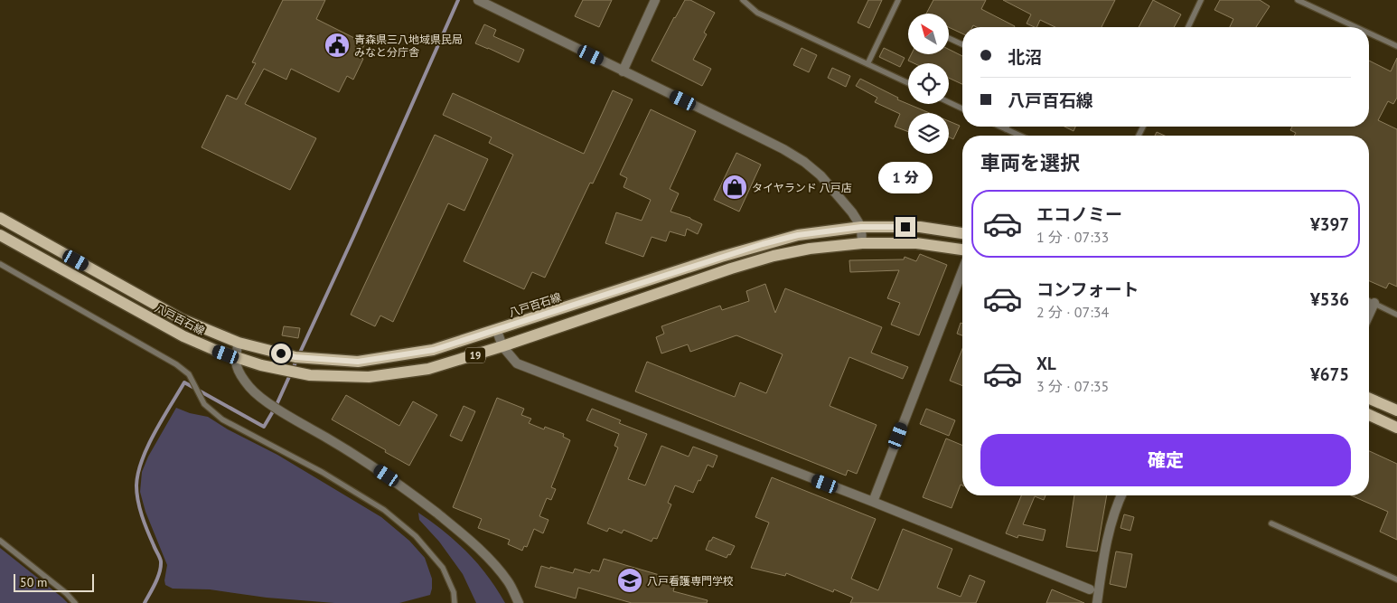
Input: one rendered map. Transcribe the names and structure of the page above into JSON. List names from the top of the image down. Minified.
{"streets":{"main road":["八戸百石線","19"]},"places":{"public building":["青森県三八地域県民局 みなと分庁舎"],"shop":["タイヤランド 八戸店"],"school or university":["八戸看護専門学校"]},"scale_bar":"50 m","north":"top left","page":{"banner":["北沼","八戸百石線"],"heading":"車両を選択","bubble":"1 分","list":[{"name":"エコノミー","note":"1 分 · 07:33","value":"¥397"},{"name":"コンフォート","note":"2 分 · 07:34","value":"¥536"},{"name":"XL","note":"3 分 · 07:35","value":"¥675"}],"buttons":"確定","scale":"50 m"}}
